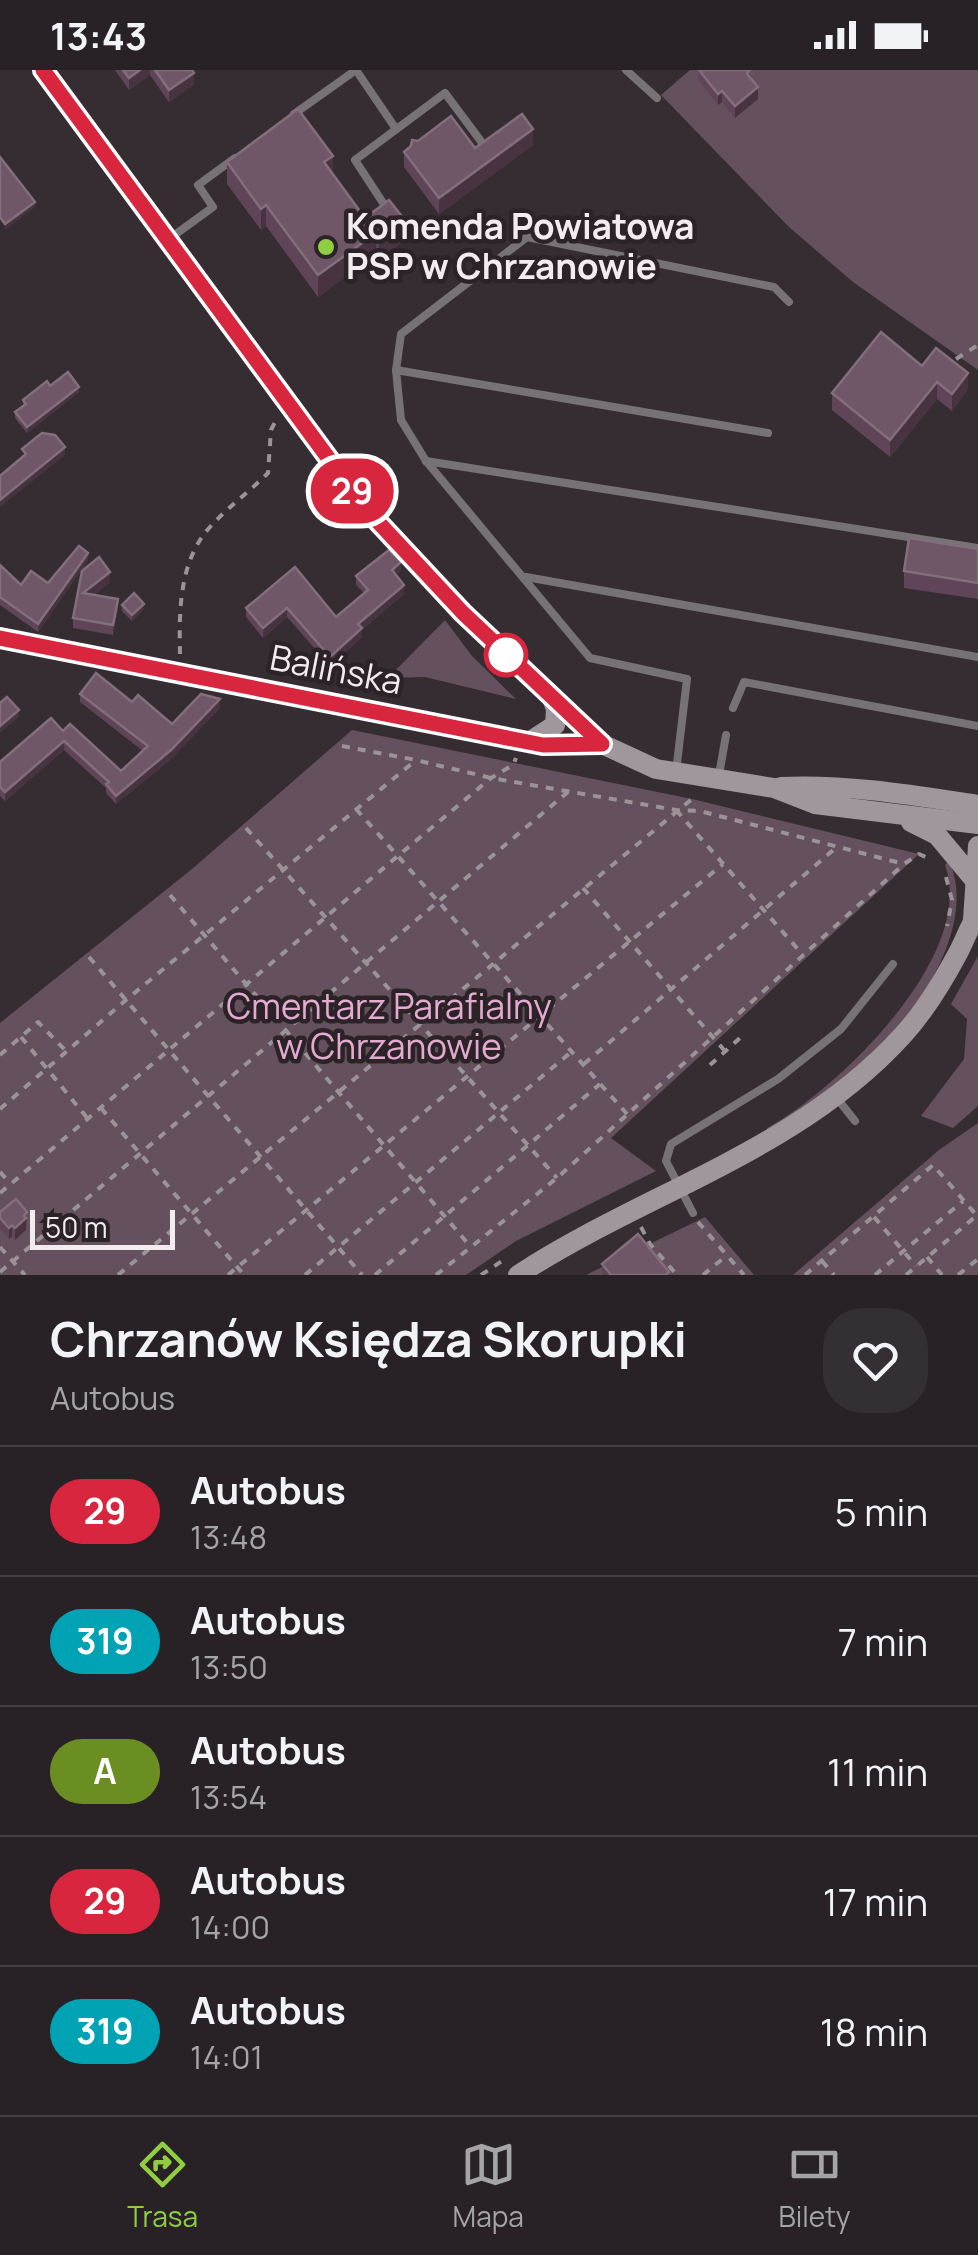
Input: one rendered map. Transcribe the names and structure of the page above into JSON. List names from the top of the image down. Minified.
{"streets":{"main road":["Balińska"]},"parks":["Cmentarz Parafialny w Chrzanowie"],"places":["Komenda Powiatowa PSP w Chrzanowie"],"lines":["bus line 29"],"scale_bar":"50 m","page":{"status":"13:43","on_map":"29","scale":"50 m","heading":["Chrzanów Księdza Skorupki","Autobus"],"list":[{"mark":"29","name":"Autobus","note":"13:48","value":"5 min"},{"mark":"319","name":"Autobus","note":"13:50","value":"7 min"},{"mark":"A","name":"Autobus","note":"13:54","value":"11 min"},{"mark":"29","name":"Autobus","note":"14:00","value":"17 min"},{"mark":"319","name":"Autobus","note":"14:01","value":"18 min"}],"tabs":["Trasa","Mapa","Bilety"]}}
